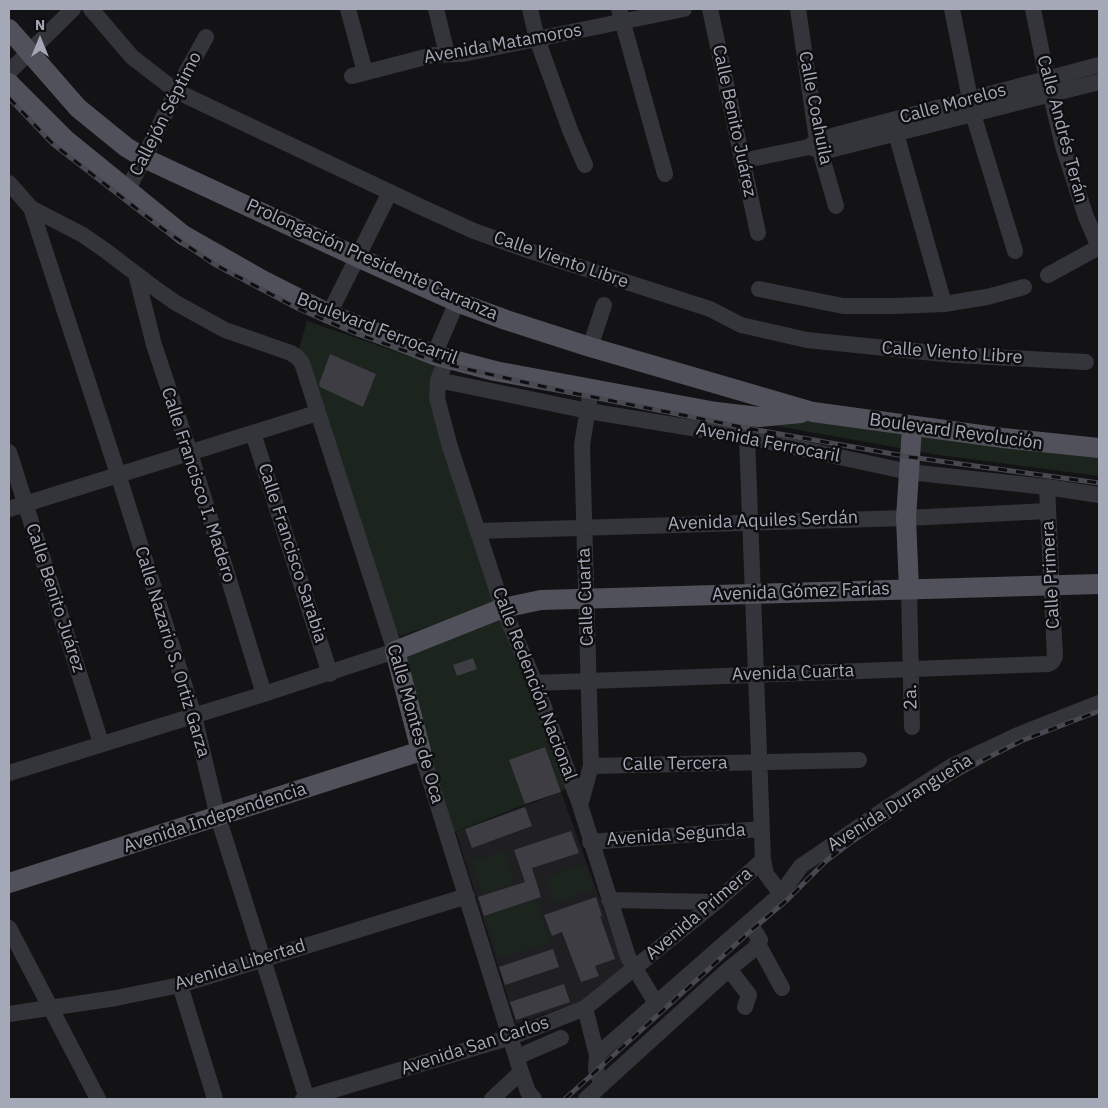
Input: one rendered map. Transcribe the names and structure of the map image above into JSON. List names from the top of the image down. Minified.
{"streets":{"main road":["Prolongación Presidente Carranza","Boulevard Ferrocarril","Boulevard Revolución","Avenida Gómez Farías","Calle Montes de Oca","Avenida Independencia"],"street":["Avenida Matamoros","Calle Morelos","Calle Coahuila","Callejón Séptimo","Calle Benito Juárez","Calle Andrés Terán","Calle Viento Libre","Avenida Ferrocaril","Calle Francisco I. Madero","Avenida Aquiles Serdán","Calle Francisco Sarabia","Calle Primera","Calle Cuarta","Calle Nazario S. Ortiz Garza","Avenida Cuarta","Calle Redención Nacional","2a.","Calle Tercera","Avenida Durangueña","Avenida Segunda","Avenida Primera","Avenida Libertad","Avenida San Carlos"]},"crossings":[["Calle Morelos","Calle Coahuila"],["Calle Morelos","Calle Benito Juárez"],["Calle Morelos","Calle Andrés Terán"],["Callejón Séptimo","Prolongación Presidente Carranza"],["Callejón Séptimo","Calle Viento Libre"],["Callejón Séptimo","Boulevard Ferrocarril"],["Prolongación Presidente Carranza","Boulevard Ferrocarril"],["Prolongación Presidente Carranza","Boulevard Revolución"],["Prolongación Presidente Carranza","Calle Redención Nacional"],["Boulevard Ferrocarril","Boulevard Revolución"],["Boulevard Ferrocarril","Calle Cuarta"],["Boulevard Ferrocarril","Calle Redención Nacional"],["Avenida Ferrocaril","Calle Primera"],["Avenida Ferrocaril","Calle Cuarta"],["Avenida Ferrocaril","Calle Redención Nacional"],["Calle Francisco I. Madero","Calle Montes de Oca"],["Avenida Aquiles Serdán","Calle Primera"],["Avenida Aquiles Serdán","Calle Cuarta"],["Avenida Aquiles Serdán","Calle Redención Nacional"],["Calle Primera","Avenida Gómez Farías"],["Calle Primera","Avenida Cuarta"],["Avenida Gómez Farías","Calle Cuarta"],["Avenida Gómez Farías","Calle Redención Nacional"],["Avenida Gómez Farías","2a."],["Calle Cuarta","Avenida Cuarta"],["Calle Cuarta","Calle Redención Nacional"],["Calle Cuarta","Calle Tercera"],["Calle Nazario S. Ortiz Garza","Avenida Independencia"],["Calle Nazario S. Ortiz Garza","Avenida Libertad"],["Calle Nazario S. Ortiz Garza","Avenida San Carlos"],["Avenida Cuarta","Calle Redención Nacional"],["Avenida Cuarta","2a."],["Calle Redención Nacional","Avenida Durangueña"],["Calle Redención Nacional","Avenida Segunda"],["Calle Redención Nacional","Avenida Primera"],["Calle Redención Nacional","Avenida San Carlos"],["Calle Montes de Oca","Avenida Independencia"],["Calle Montes de Oca","Avenida Libertad"],["Calle Montes de Oca","Avenida San Carlos"],["Avenida Primera","Avenida San Carlos"]],"north":"top"}
